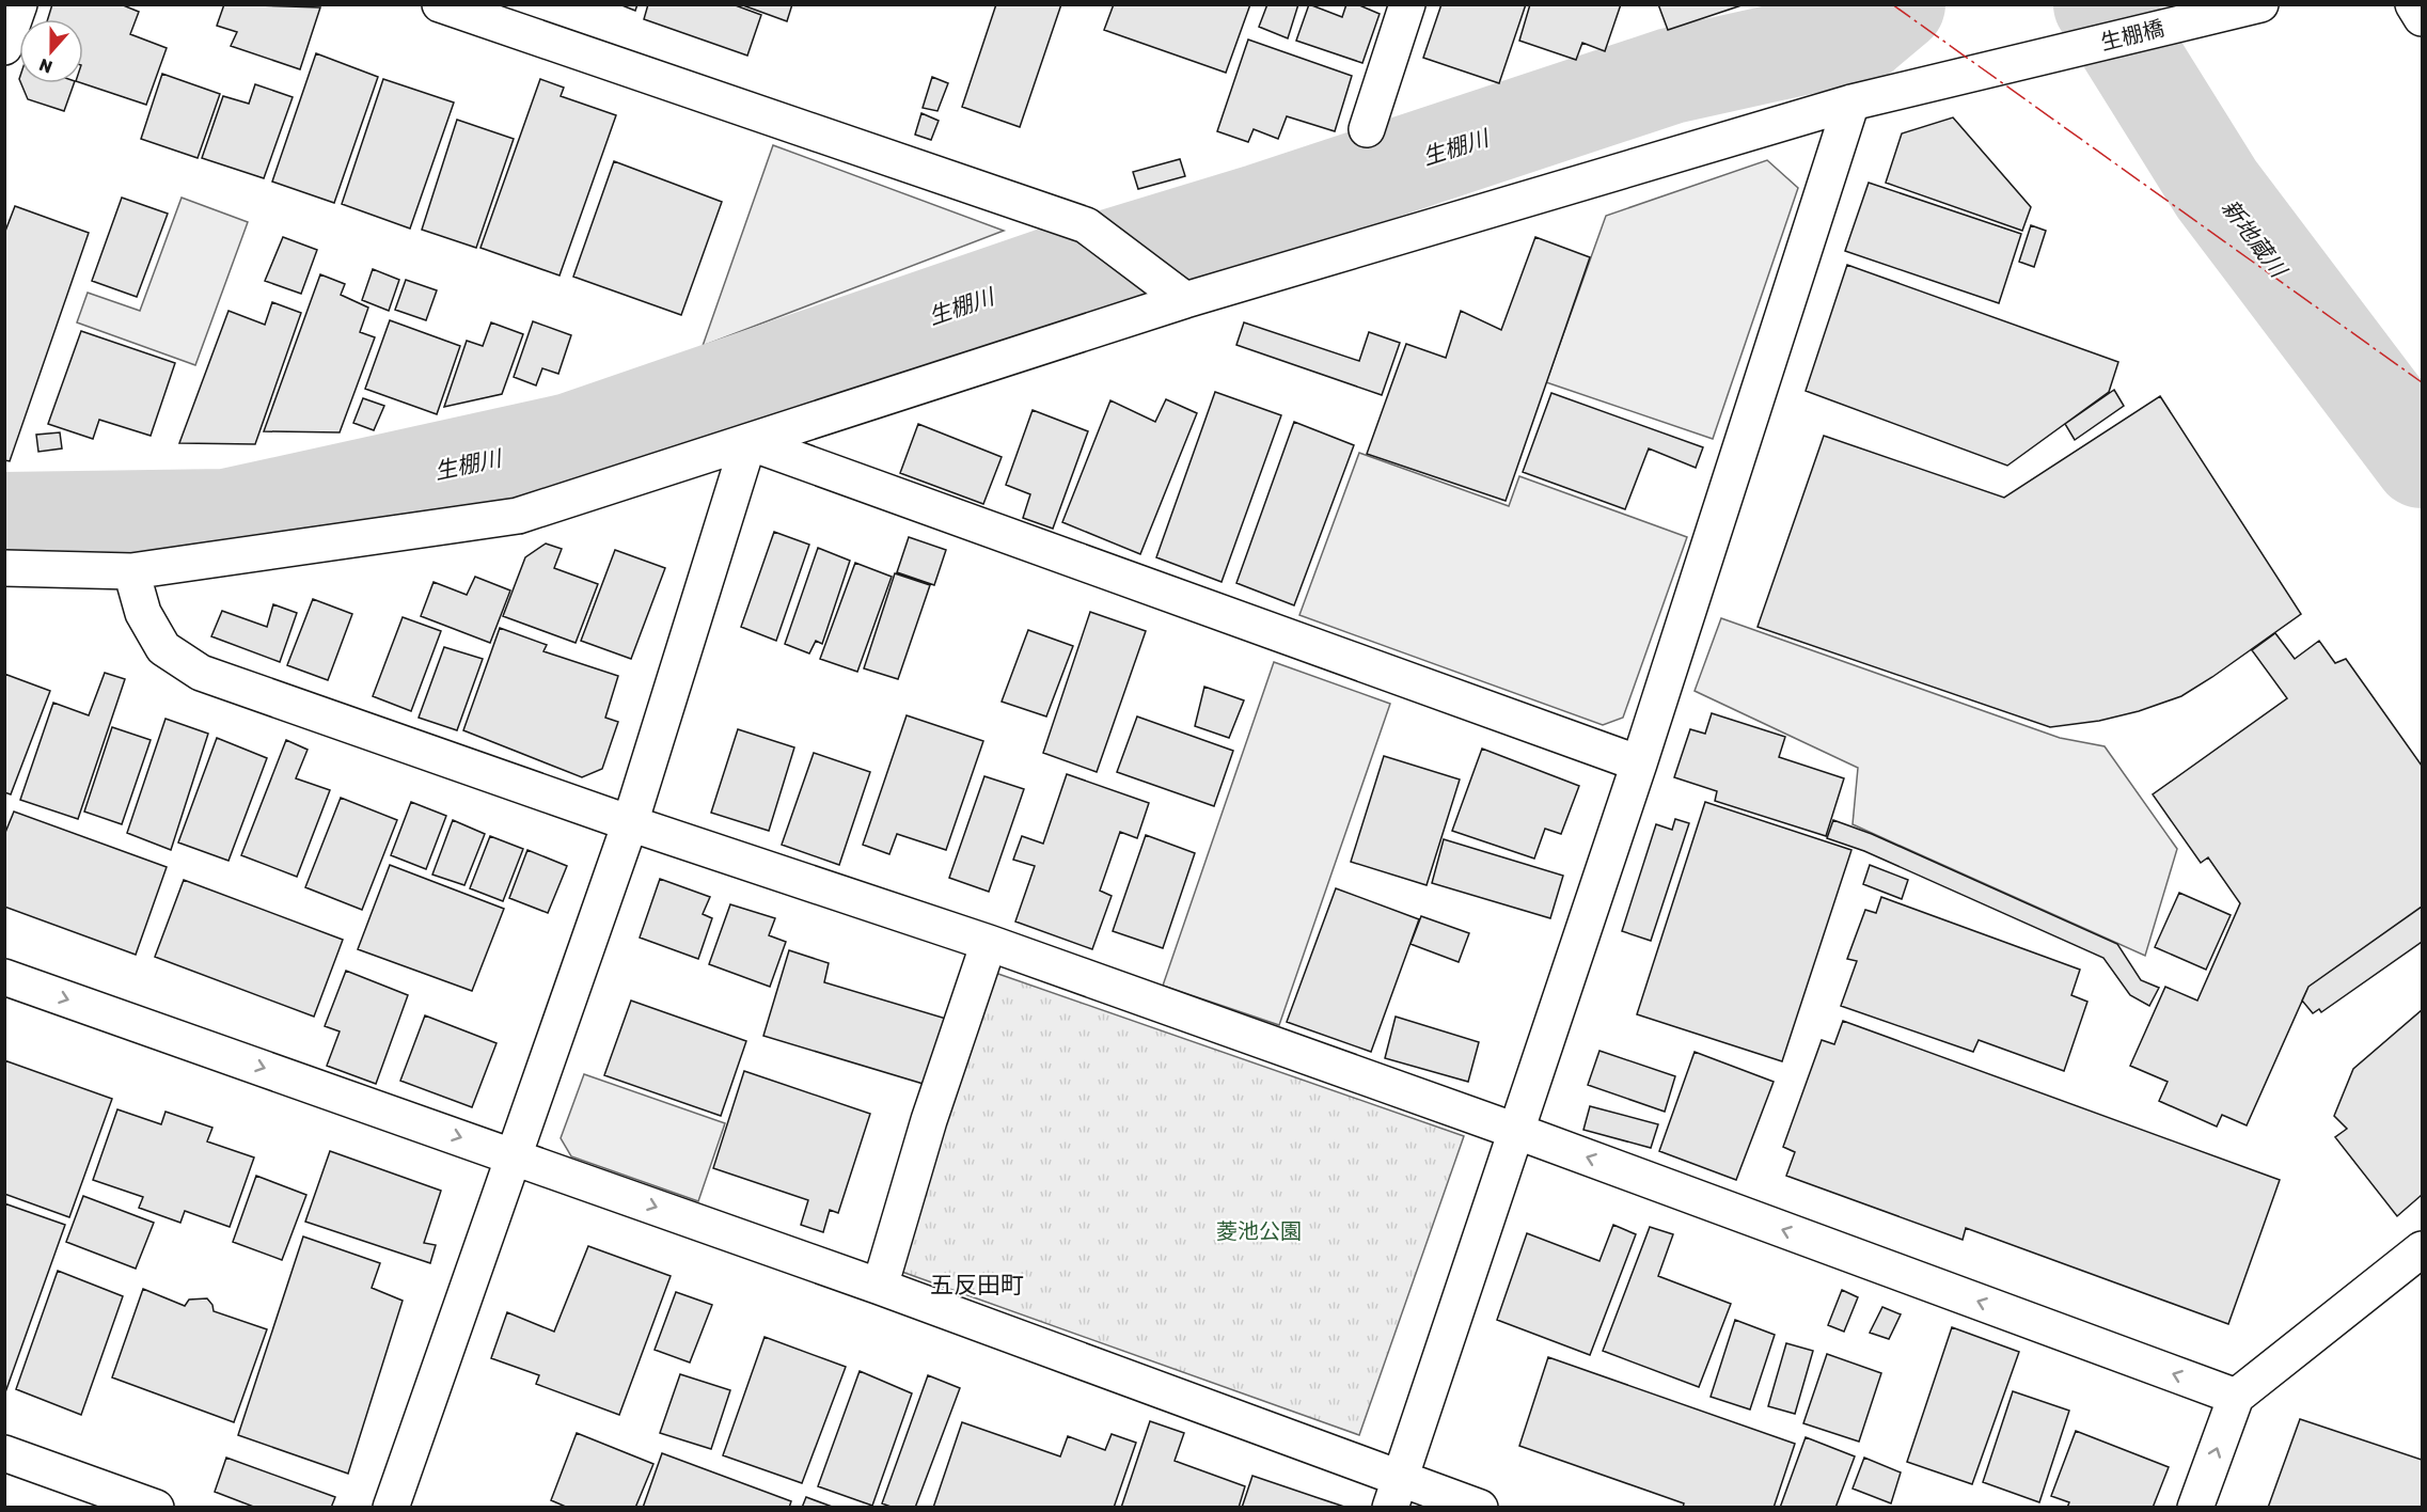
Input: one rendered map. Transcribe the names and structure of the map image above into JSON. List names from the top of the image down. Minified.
{"streets":{"street":["生棚橋"]},"districts":["五反田町"],"water":["生棚川","新地蔵川"],"parks":["菱池公園"],"north":"bottom"}
